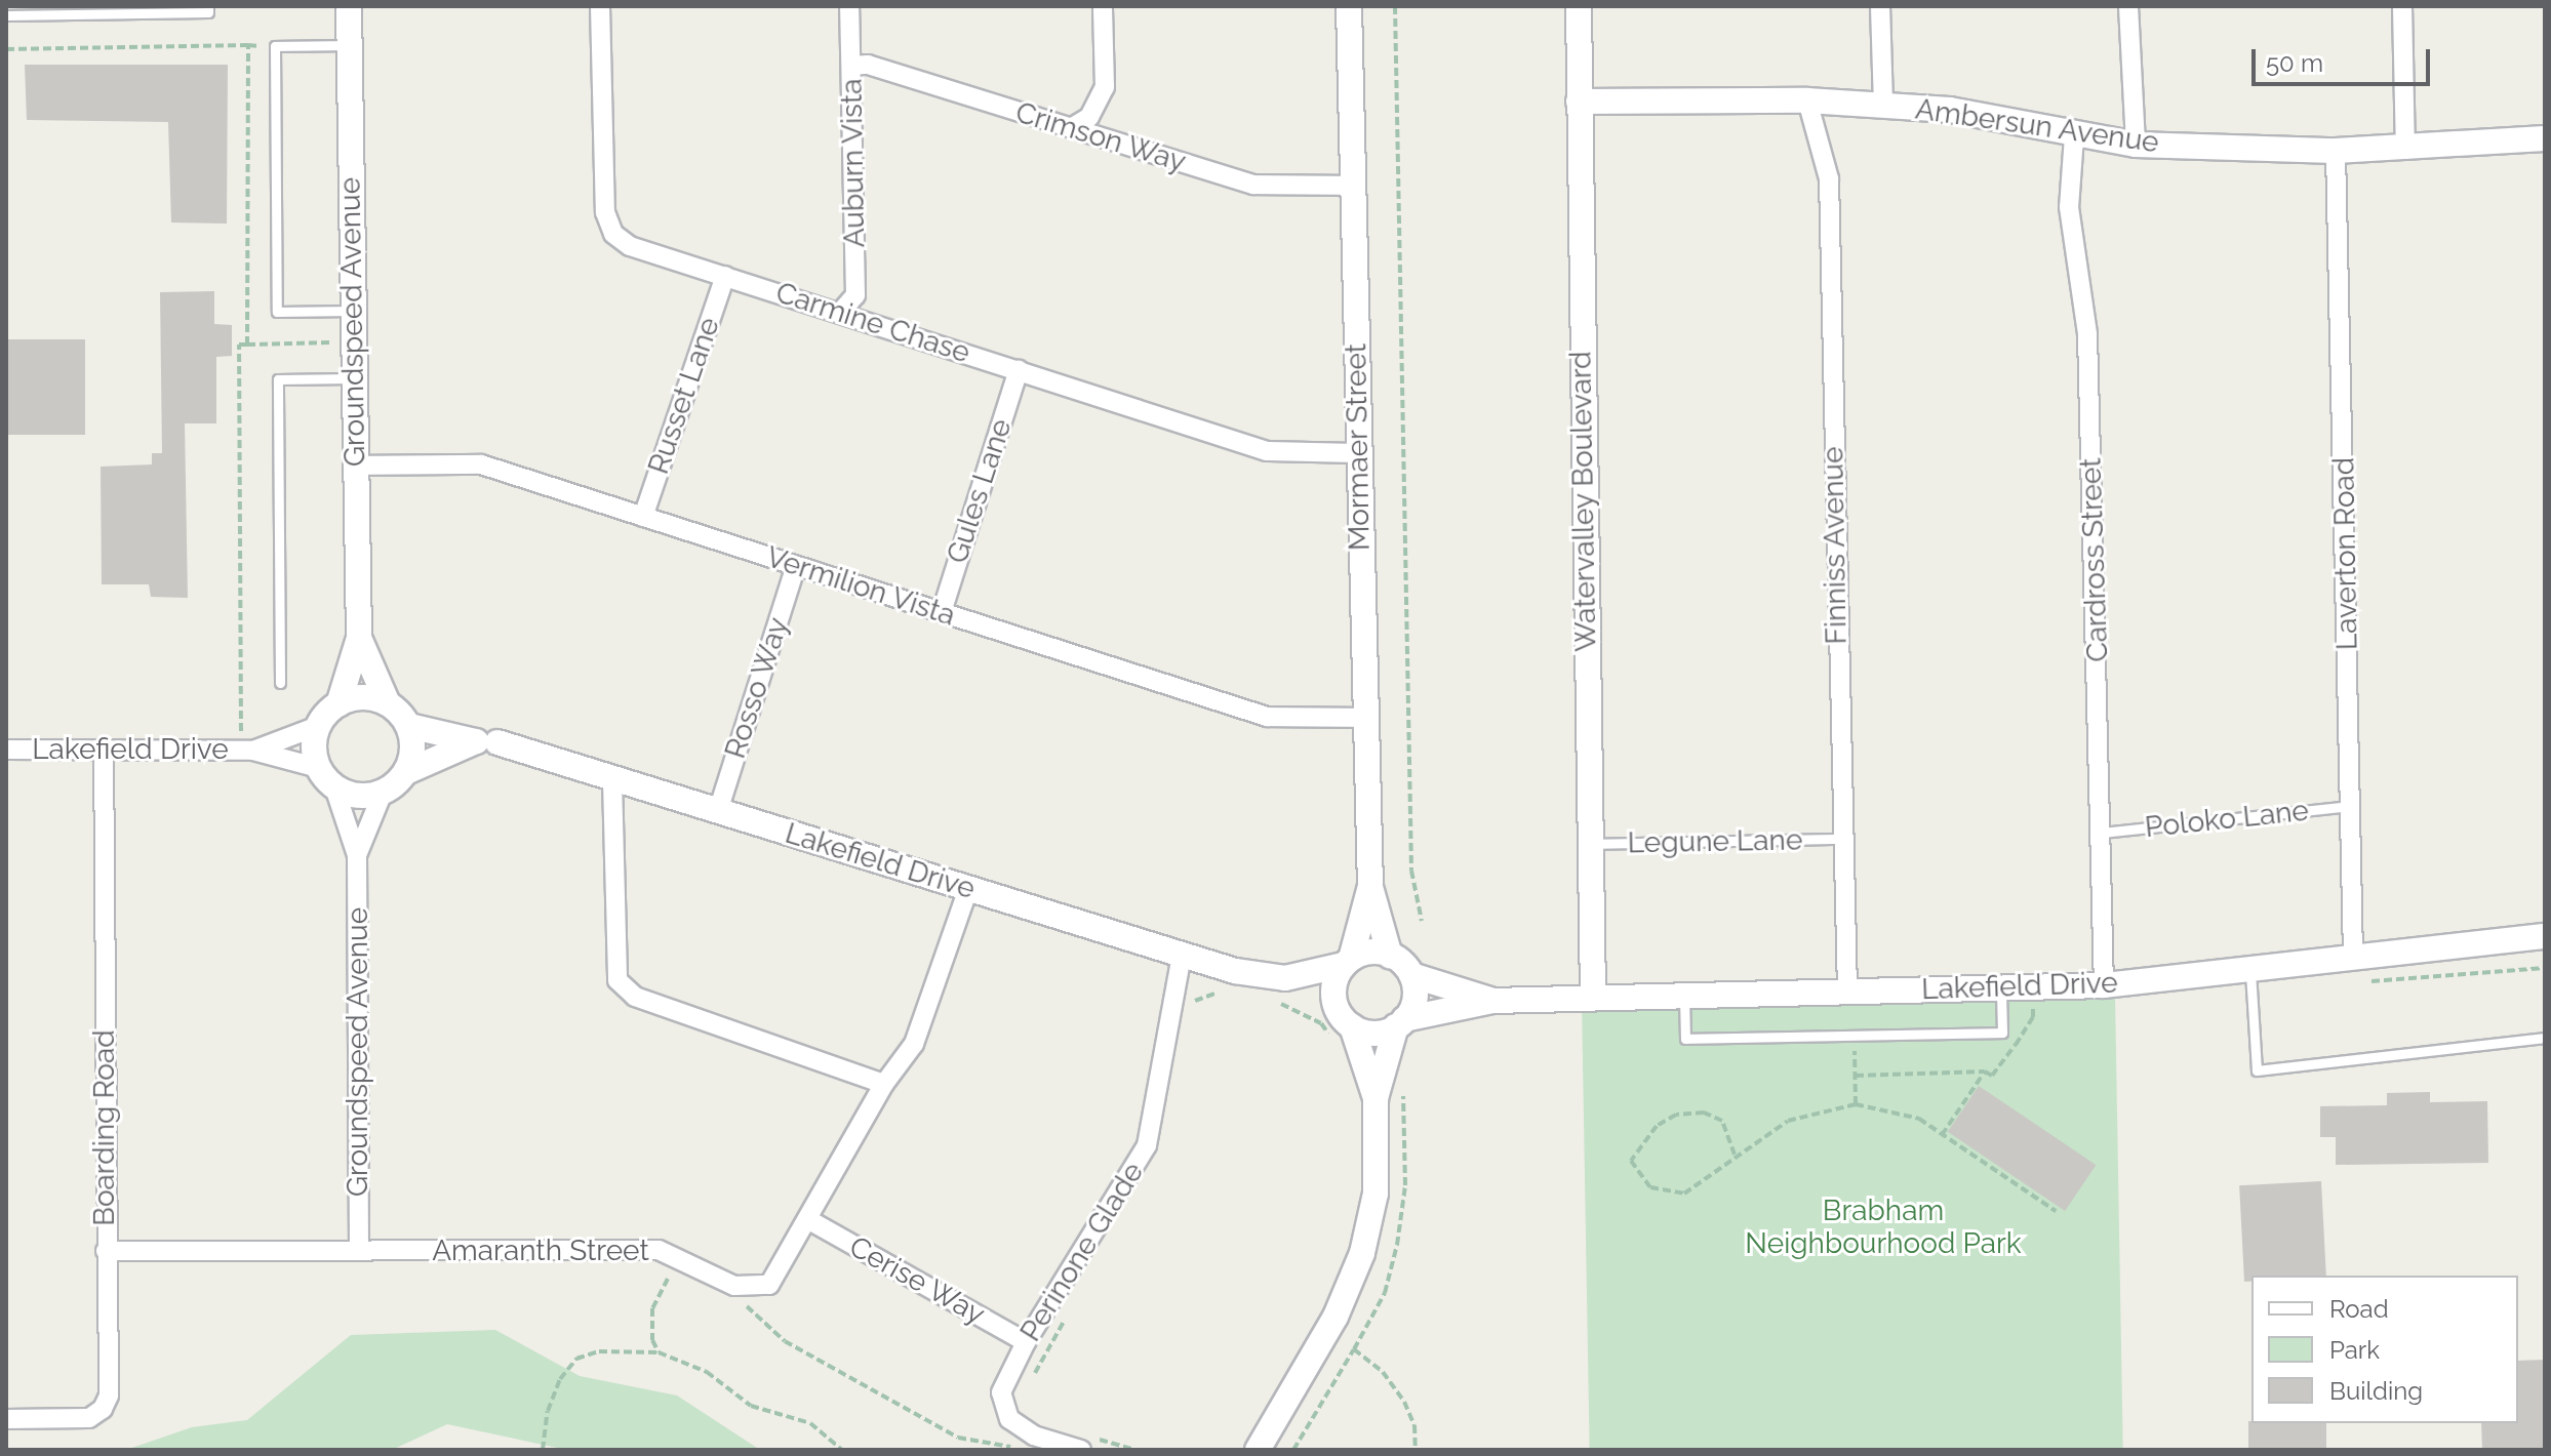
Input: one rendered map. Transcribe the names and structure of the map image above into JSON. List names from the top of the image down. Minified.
{"streets":{"street":["Ambersun Avenue","Crimson Way","Auburn Vista","Groundspeed Avenue","Carmine Chase","Russet Lane","Mormaer Street","Gules Lane","Watervalley Boulevard","Finniss Avenue","Laverton Road","Cardross Street","Vermilion Vista","Rosso Way","Lakefield Drive","Boarding Road","Amaranth Street","Perinone Glade","Cerise Way"],"lane":["Poloko Lane","Legune Lane"]},"crossings":[["Ambersun Avenue","Watervalley Boulevard"],["Ambersun Avenue","Finniss Avenue"],["Ambersun Avenue","Laverton Road"],["Ambersun Avenue","Cardross Street"],["Crimson Way","Auburn Vista"],["Crimson Way","Mormaer Street"],["Auburn Vista","Carmine Chase"],["Groundspeed Avenue","Vermilion Vista"],["Groundspeed Avenue","Lakefield Drive"],["Groundspeed Avenue","Amaranth Street"],["Carmine Chase","Russet Lane"],["Carmine Chase","Mormaer Street"],["Carmine Chase","Gules Lane"],["Russet Lane","Vermilion Vista"],["Mormaer Street","Vermilion Vista"],["Mormaer Street","Lakefield Drive"],["Gules Lane","Vermilion Vista"],["Watervalley Boulevard","Lakefield Drive"],["Watervalley Boulevard","Legune Lane"],["Finniss Avenue","Lakefield Drive"],["Finniss Avenue","Legune Lane"],["Laverton Road","Lakefield Drive"],["Laverton Road","Poloko Lane"],["Cardross Street","Lakefield Drive"],["Cardross Street","Poloko Lane"],["Vermilion Vista","Rosso Way"],["Rosso Way","Lakefield Drive"],["Lakefield Drive","Boarding Road"],["Lakefield Drive","Amaranth Street"],["Lakefield Drive","Perinone Glade"],["Boarding Road","Amaranth Street"],["Amaranth Street","Cerise Way"],["Perinone Glade","Cerise Way"]],"parks":["Brabham Neighbourhood Park"],"legend":["Road","Park","Building"],"scale_bar":"50 m"}
